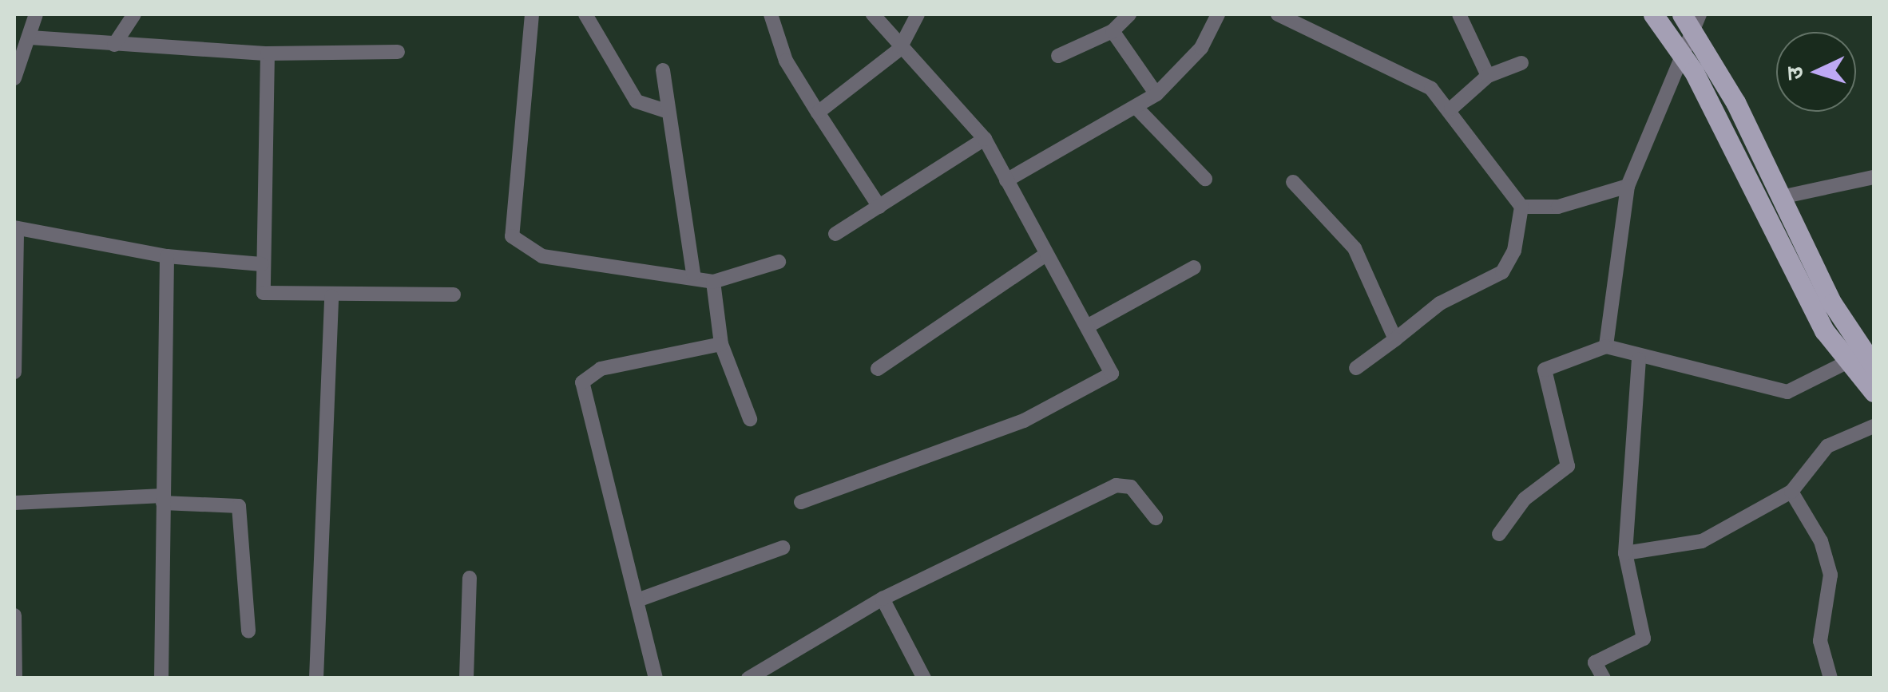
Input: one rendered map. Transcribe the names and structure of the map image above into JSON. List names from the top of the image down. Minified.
{"north":"left"}
